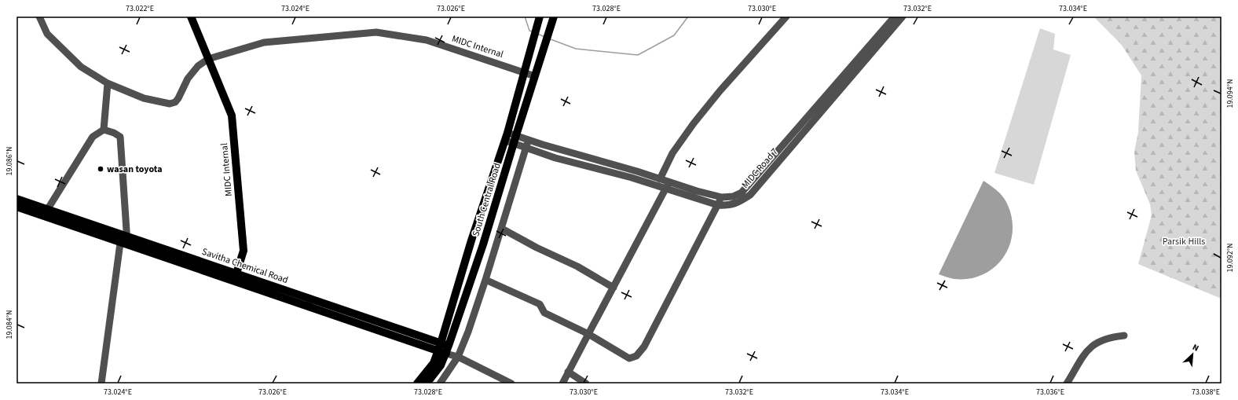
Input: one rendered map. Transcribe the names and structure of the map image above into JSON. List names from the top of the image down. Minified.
{"streets":{"main road":["MIDC Internal","South Central Road","Savitha Chemical Road"],"street":["MIDC Road 7"]},"crossings":[["MIDC Internal","South Central Road"],["MIDC Internal","Savitha Chemical Road"],["MIDC Road 7","South Central Road"],["South Central Road","Savitha Chemical Road"]],"parks":["Parsik Hills"],"places":["wasan toyota"],"north":"top right","coordinates":["73.022°E","73.024°E","73.026°E","73.028°E","73.030°E","73.032°E","73.034°E","19.094°N","19.086°N","19.092°N","19.084°N","73.036°E","73.038°E"]}
